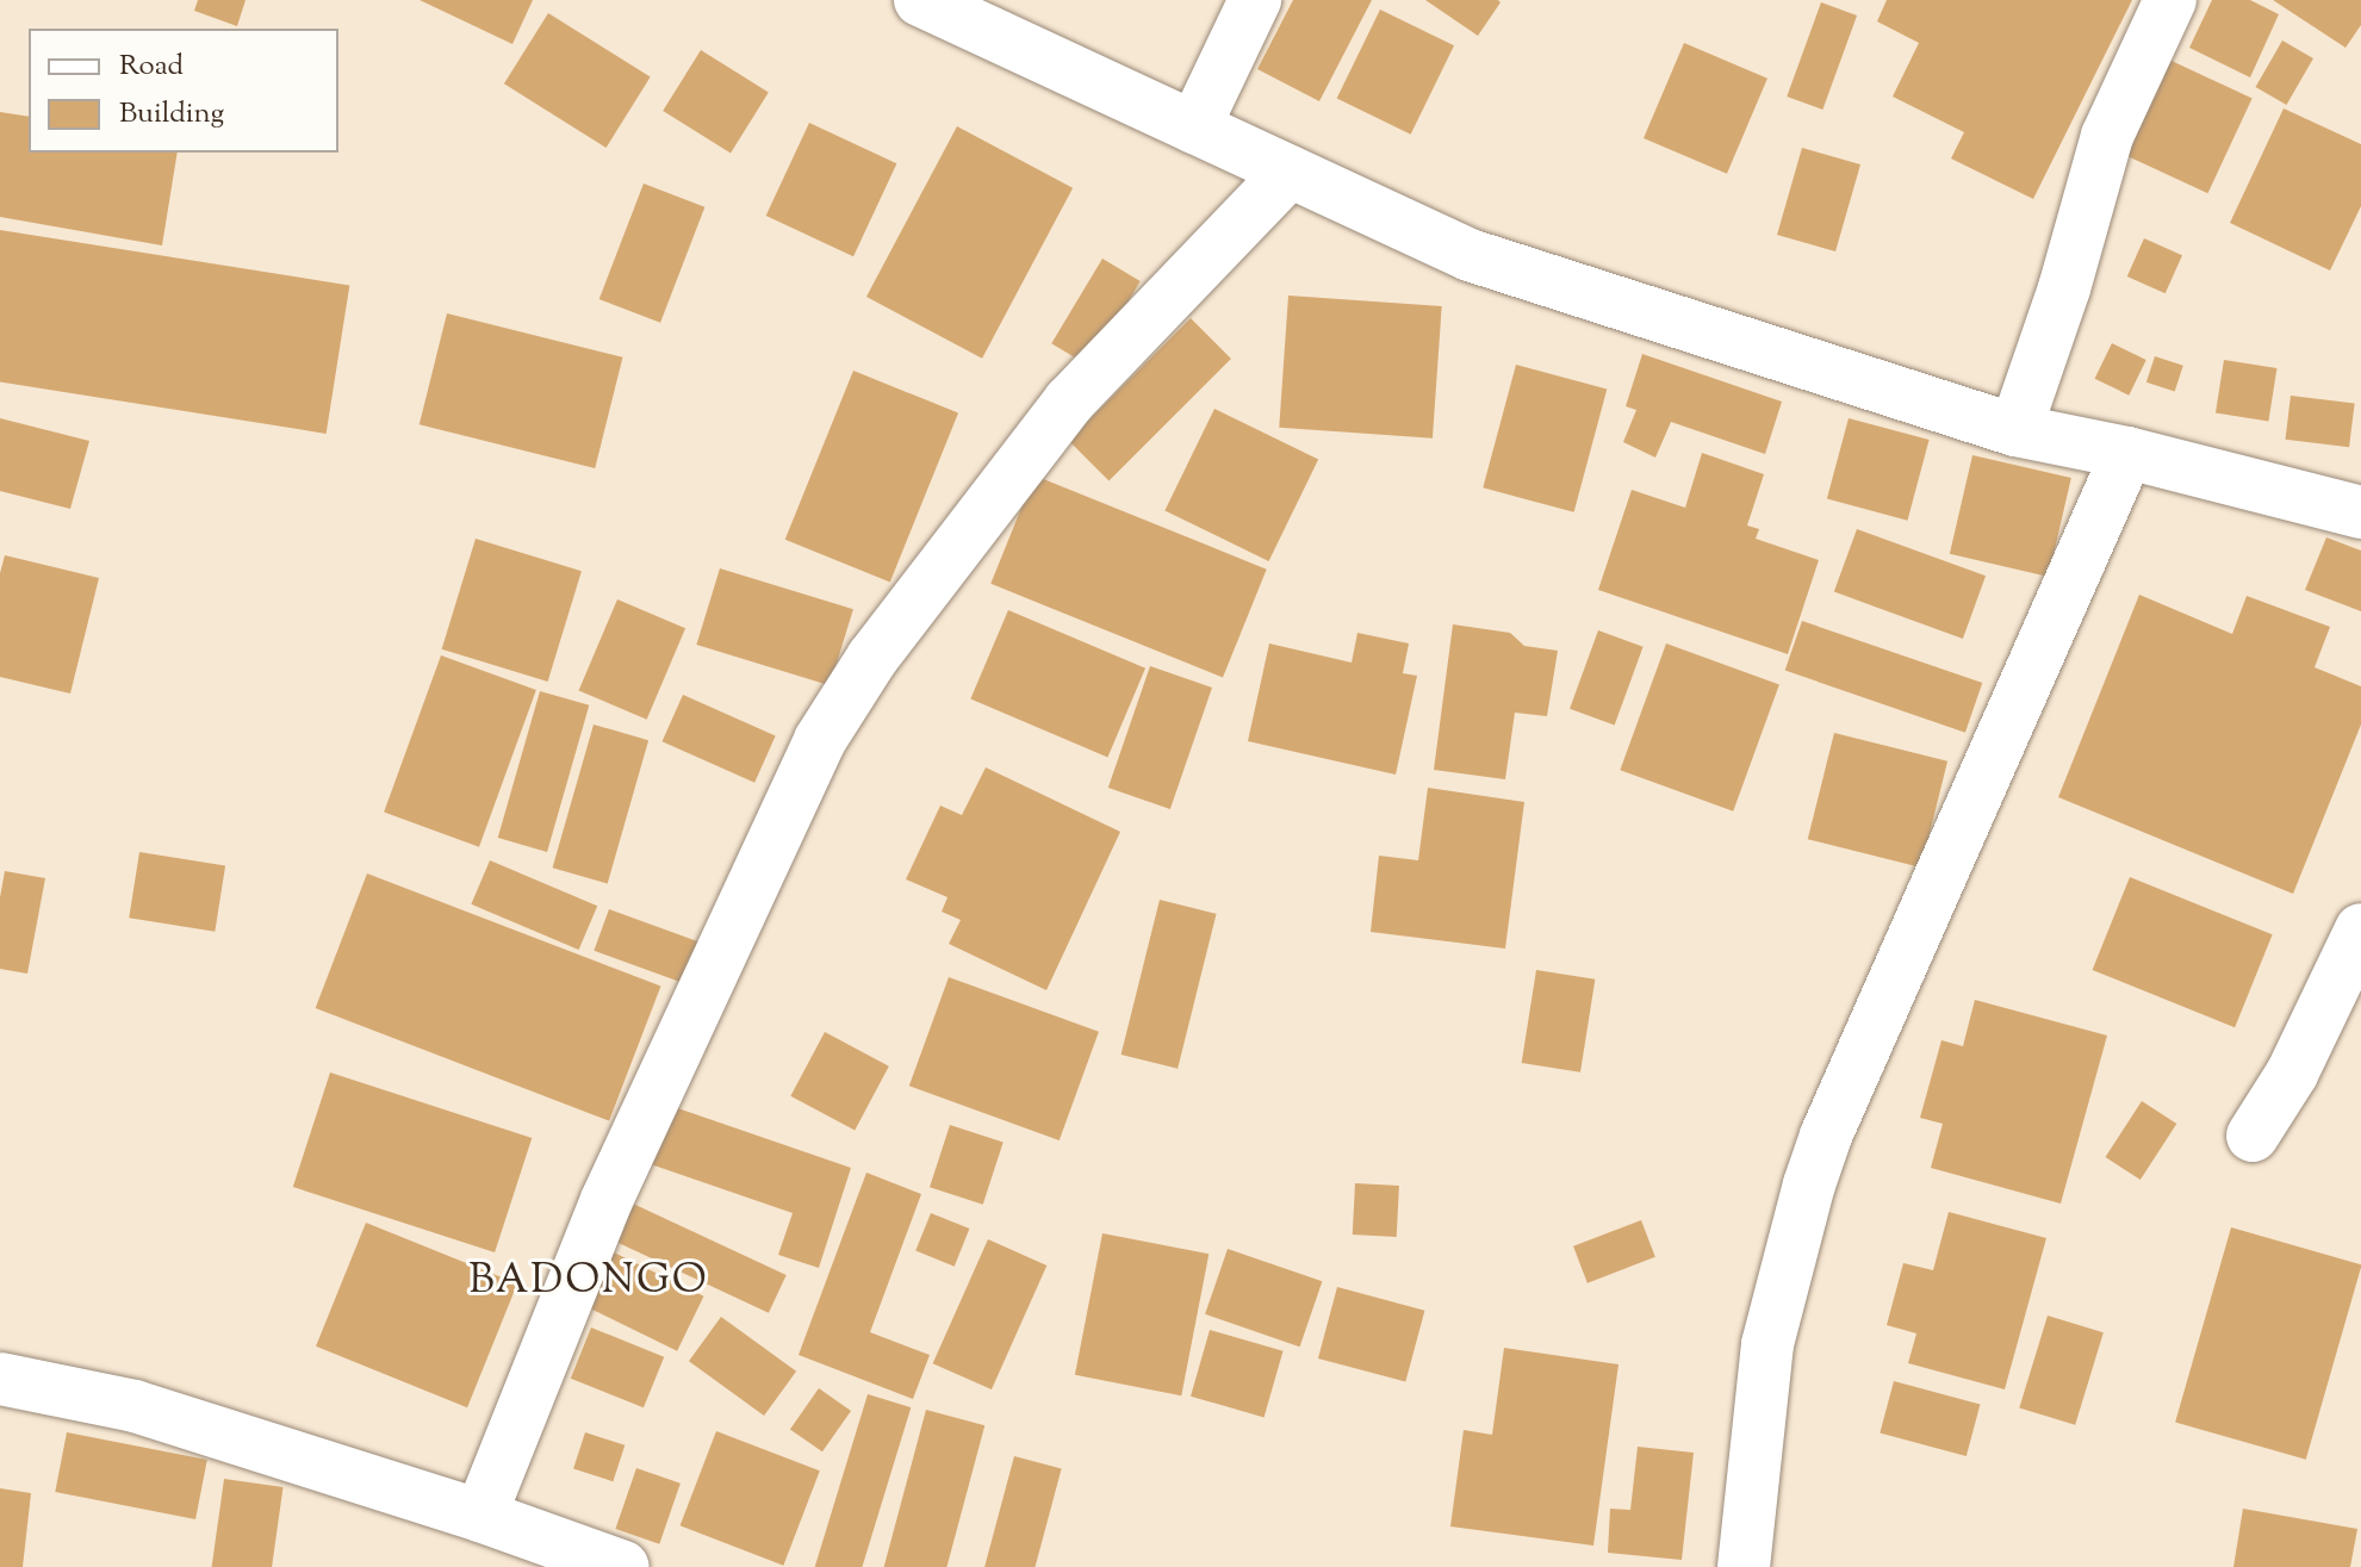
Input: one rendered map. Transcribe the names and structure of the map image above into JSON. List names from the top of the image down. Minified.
{"districts":["BADONGO"],"legend":["Road","Building"]}
